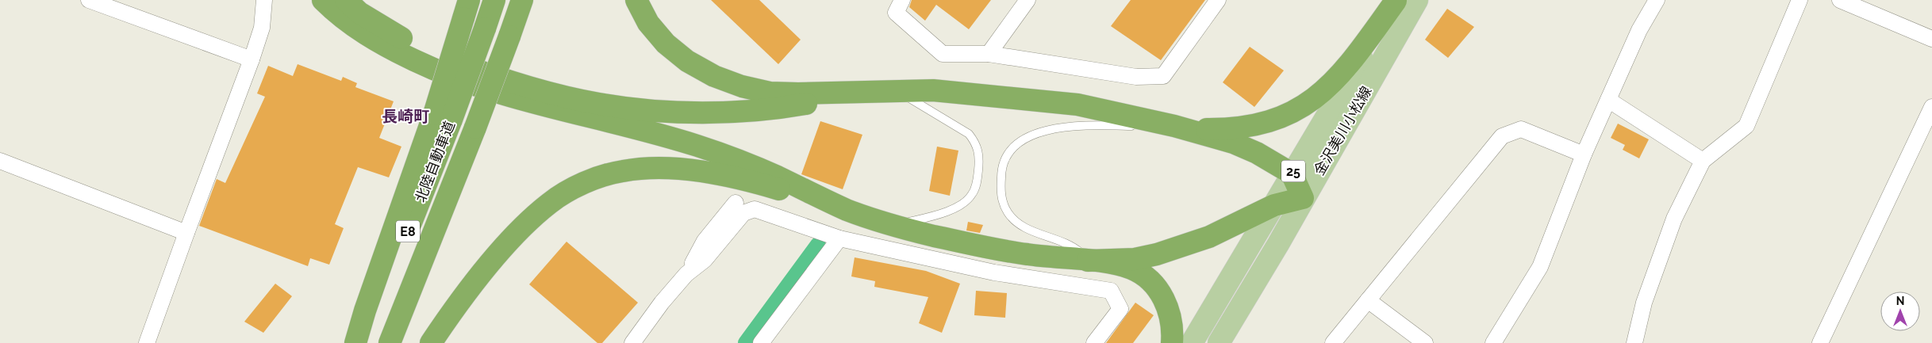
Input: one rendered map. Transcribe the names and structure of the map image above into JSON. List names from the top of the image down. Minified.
{"streets":{"highway":["北陸自動車道","E8"],"main road":["金沢美川小松線","25"]},"districts":["長崎町"],"north":"top"}
